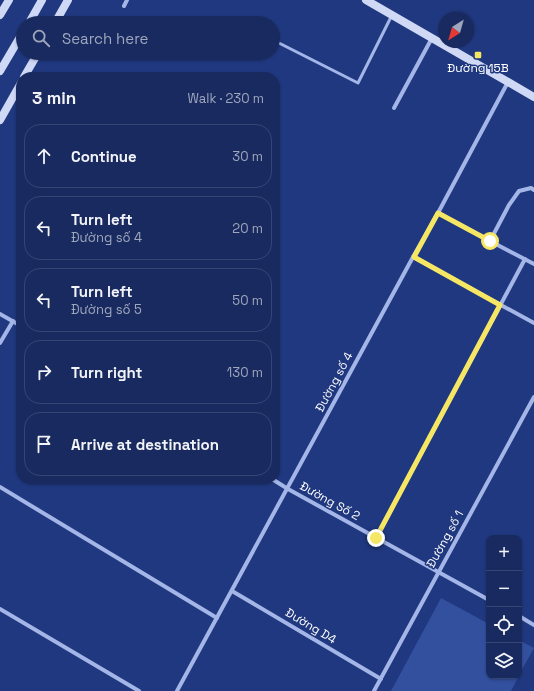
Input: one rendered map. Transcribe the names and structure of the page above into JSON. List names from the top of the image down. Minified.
{"streets":{"street":["Đường số 4","Đường Số 2","Đường số 1","Đường D4"]},"crossings":[["Đường số 4","Đường Số 2"],["Đường số 4","Đường D4"],["Đường Số 2","Đường số 1"],["Đường số 1","Đường D4"]],"places":{"transit":["Đường 15B"]},"north":"bottom left","page":{"search":"Search here","heading":["3 min","Walk · 230 m"],"list":[["Continue","30 m"],["Turn left","Đường số 4","20 m"],["Turn left","Đường số 5","50 m"],["Turn right","130 m"],"Arrive at destination"],"map_buttons":["+","−"]}}
